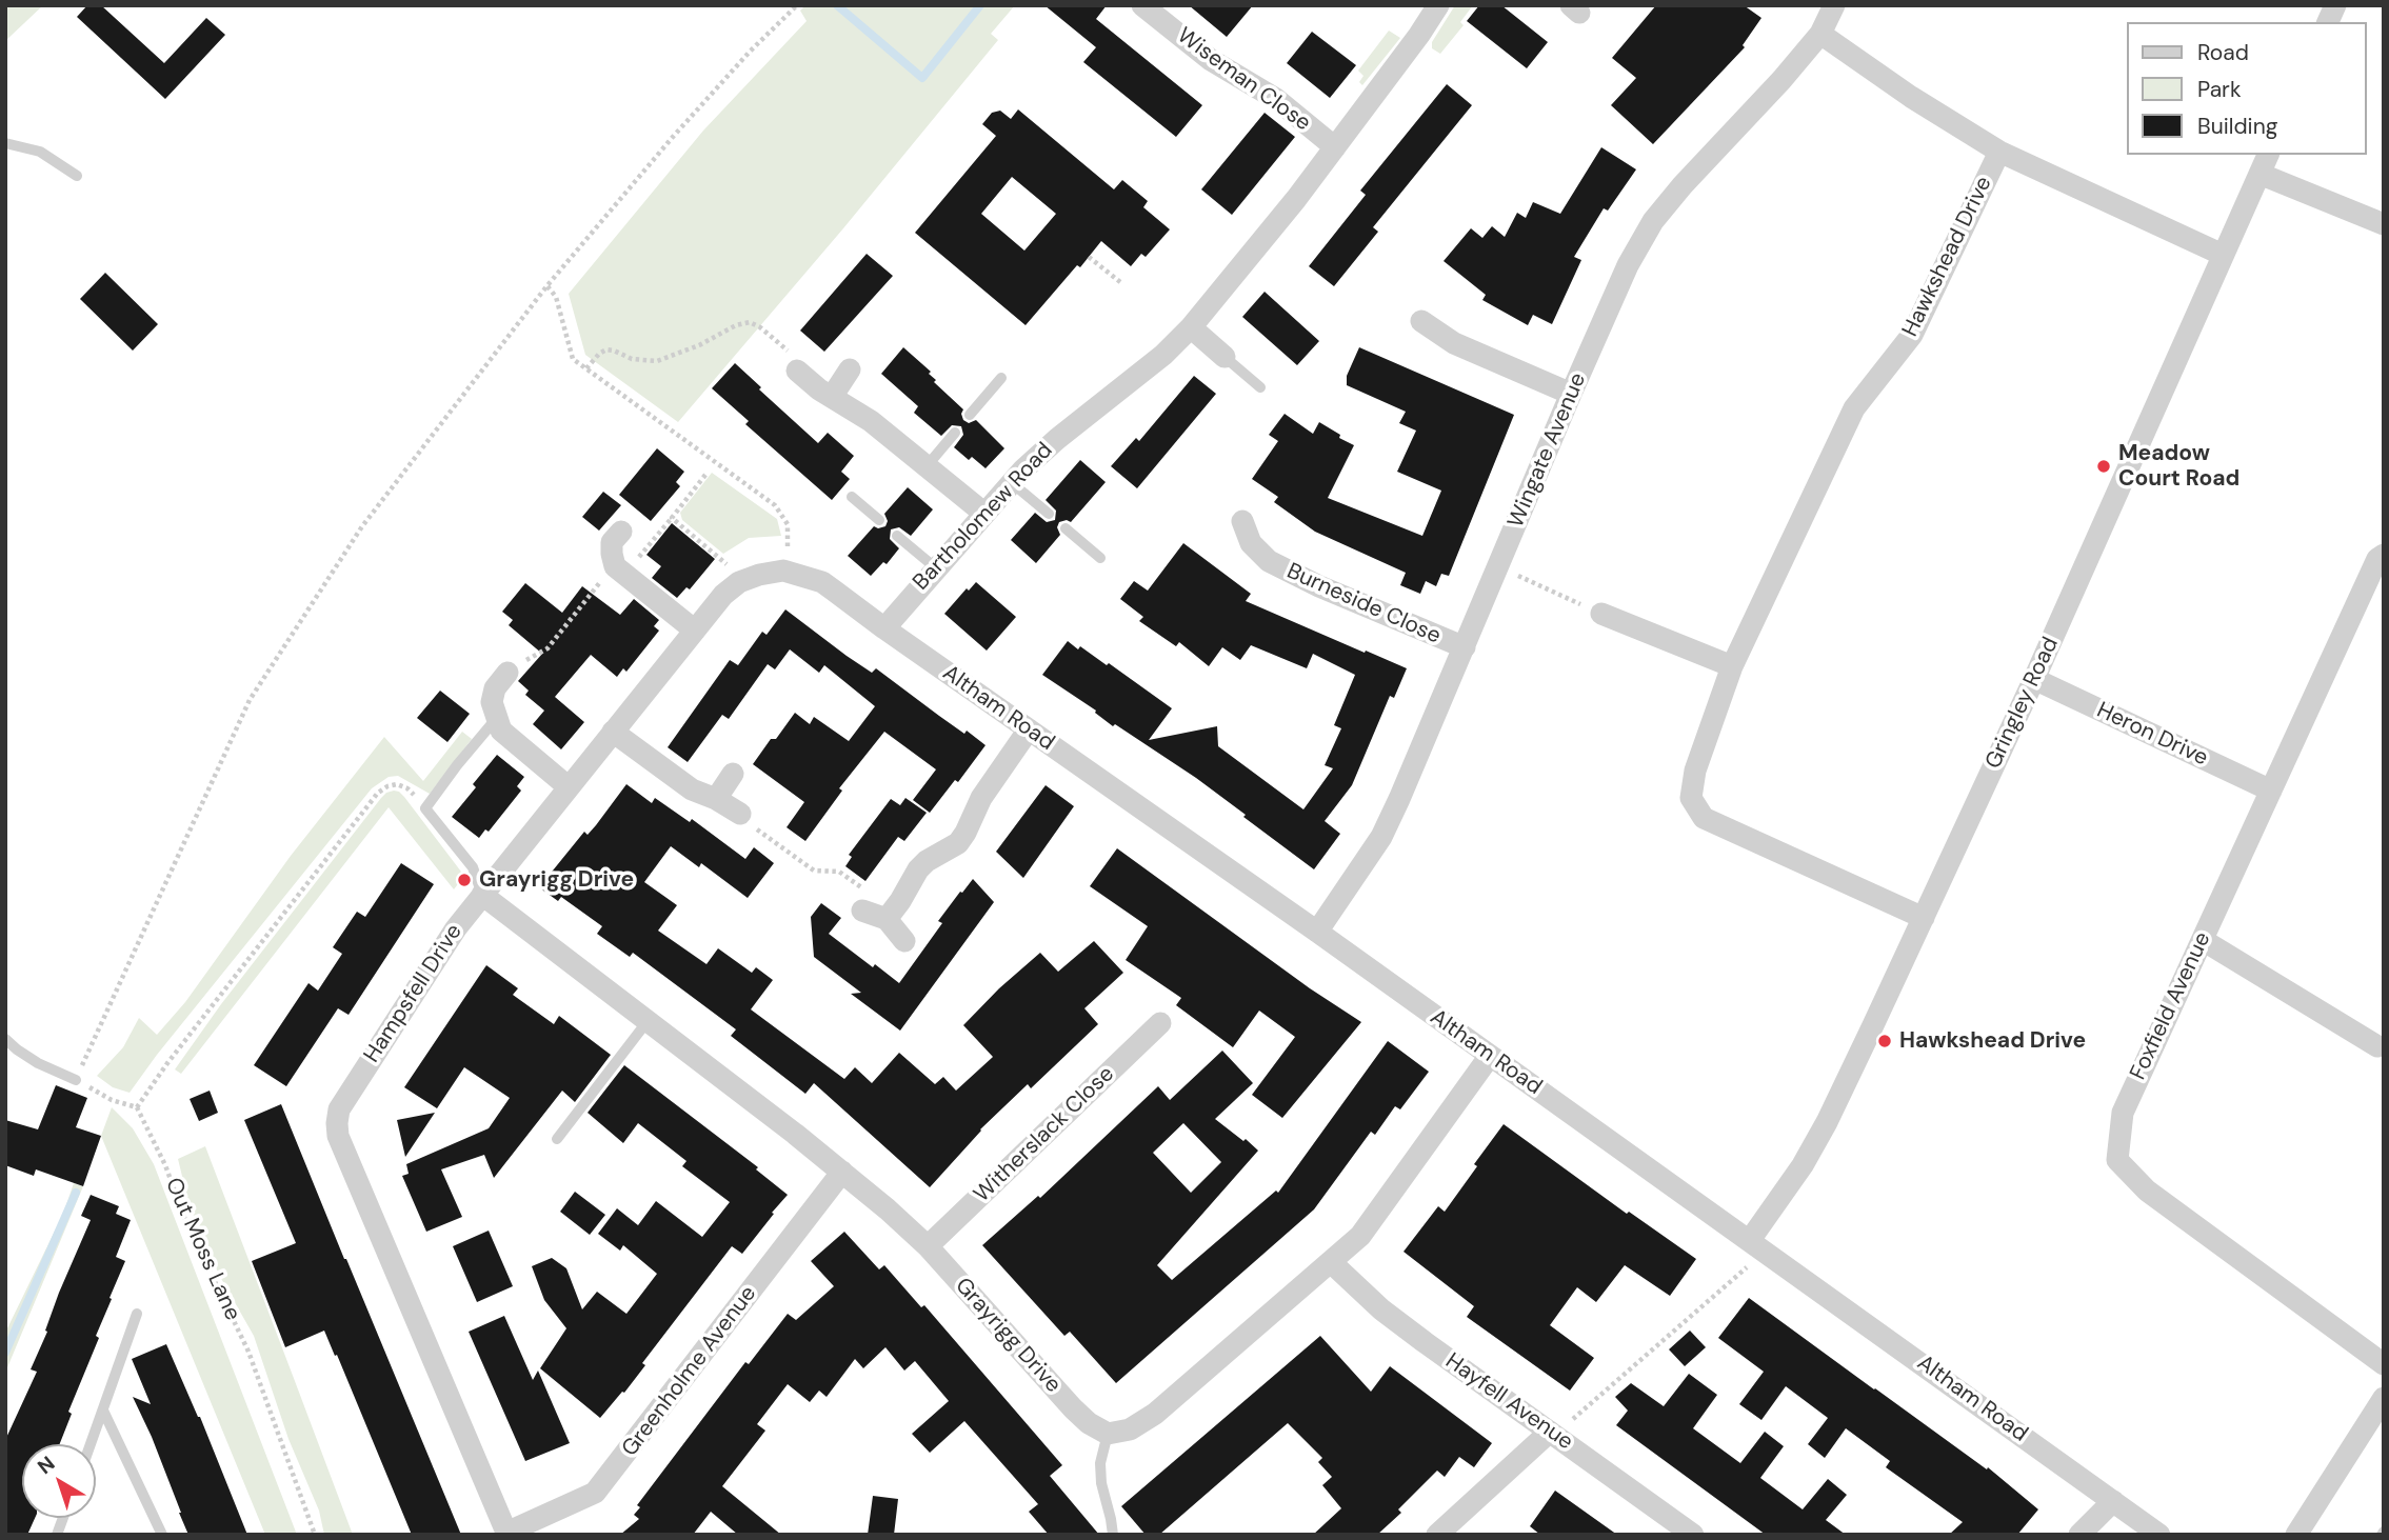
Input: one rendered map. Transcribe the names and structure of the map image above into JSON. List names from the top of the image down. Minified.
{"streets":{"street":["Wiseman Close","Hawkshead Drive","Wingate Avenue","Bartholomew Road","Burneside Close","Gringley Road","Altham Road","Heron Drive","Hampsfell Drive","Foxfield Avenue","Witherslack Close","Grayrigg Drive","Greenholme Avenue","Hayfell Avenue"],"path":["Out Moss Lane"]},"crossings":[["Wiseman Close","Bartholomew Road"],["Hawkshead Drive","Gringley Road"],["Wingate Avenue","Burneside Close"],["Wingate Avenue","Altham Road"],["Bartholomew Road","Altham Road"],["Gringley Road","Altham Road"],["Gringley Road","Heron Drive"],["Altham Road","Hampsfell Drive"],["Heron Drive","Foxfield Avenue"],["Hampsfell Drive","Grayrigg Drive"],["Hampsfell Drive","Greenholme Avenue"],["Witherslack Close","Grayrigg Drive"],["Grayrigg Drive","Greenholme Avenue"]],"places":["Meadow Court Road","Grayrigg Drive","Hawkshead Drive"],"legend":["Road","Park","Building"],"north":"top left"}
